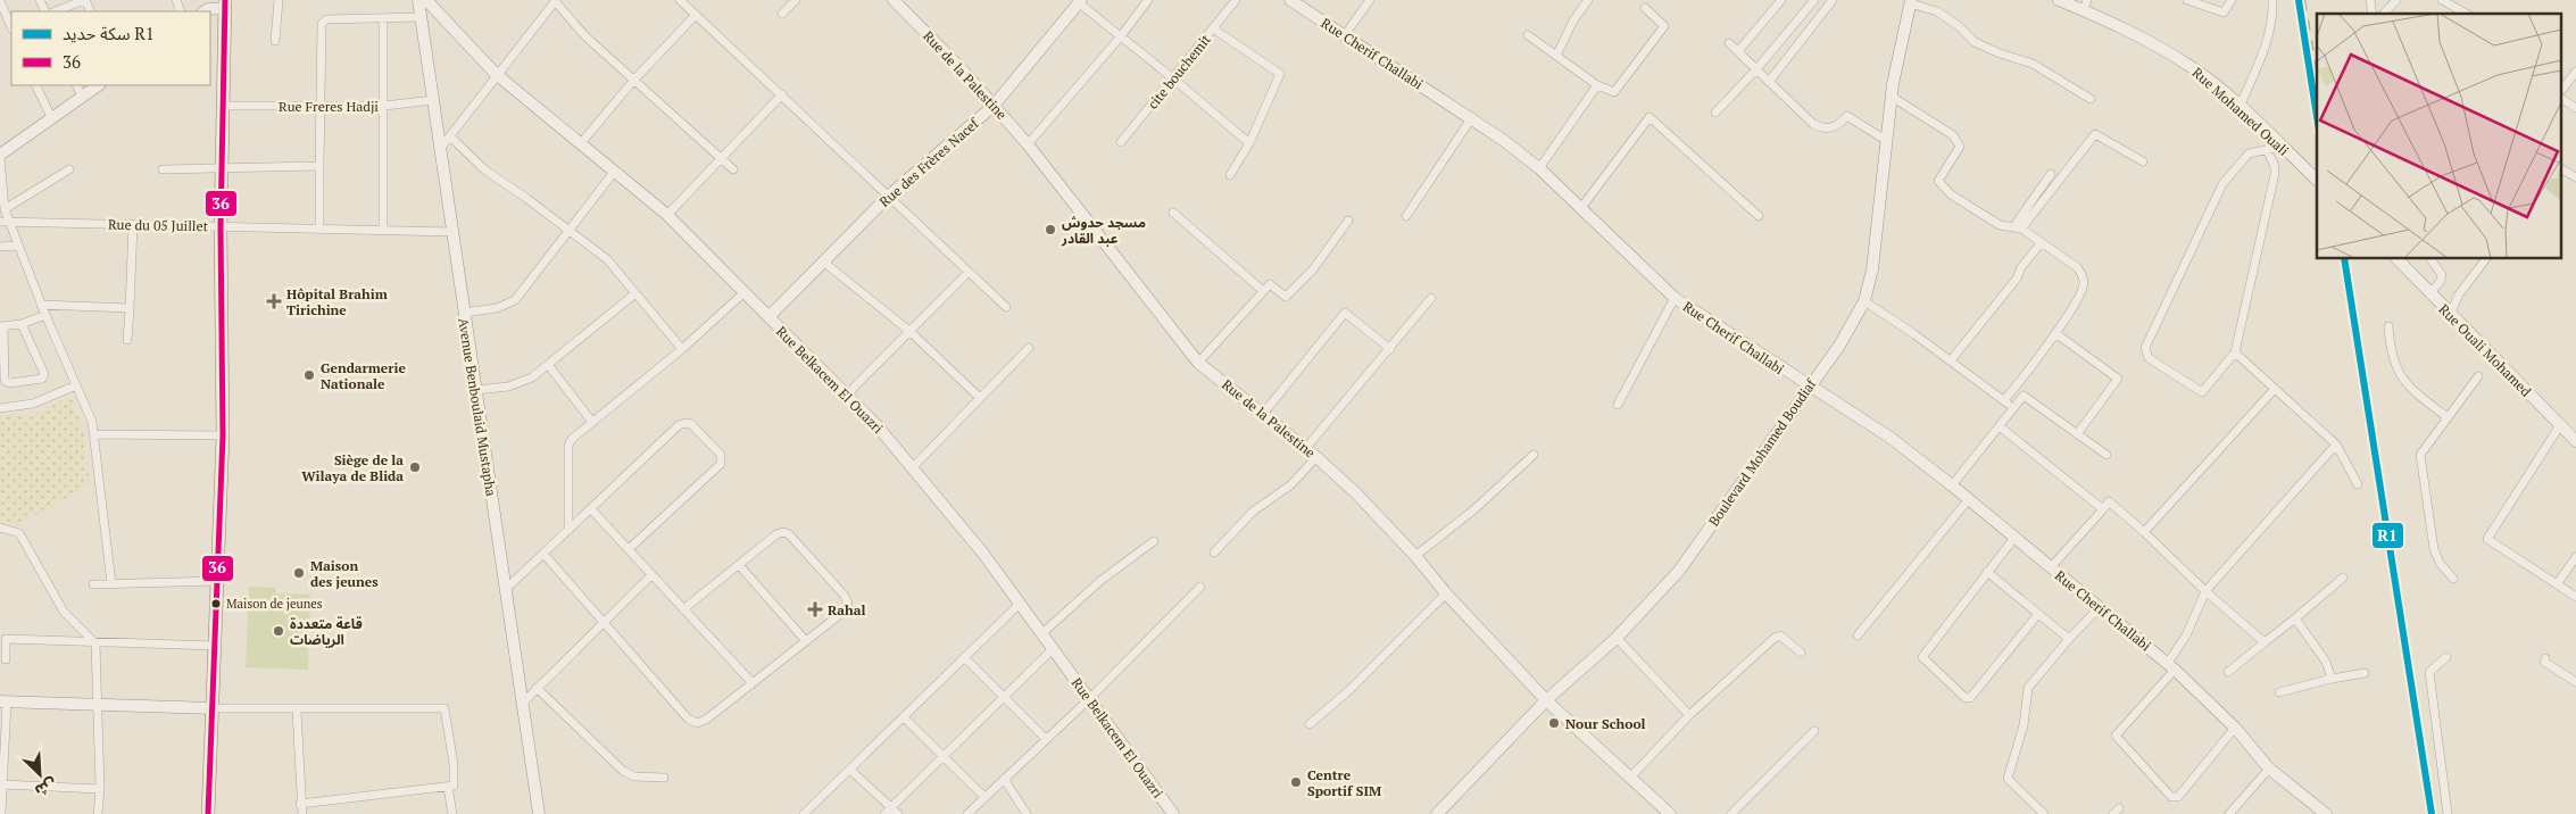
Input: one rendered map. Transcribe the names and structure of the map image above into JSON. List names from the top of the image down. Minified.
{"streets":{"street":["Rue Cherif Challabi","cite bouchemit","Rue de la Palestine","Rue Freres Hadji","Rue Mohamed Ouali","Rue des Frères Nacef","Rue du 05 Juillet","Rue Ouali Mohamed","Rue Belkacem El Ouazri","Avenue Benboulaid Mustapha","Boulevard Mohamed Boudiaf"]},"crossings":[["Rue Cherif Challabi","Boulevard Mohamed Boudiaf"],["Rue de la Palestine","Rue des Frères Nacef"],["Rue de la Palestine","Boulevard Mohamed Boudiaf"],["Rue Freres Hadji","Avenue Benboulaid Mustapha"],["Rue des Frères Nacef","Rue Belkacem El Ouazri"],["Rue du 05 Juillet","Avenue Benboulaid Mustapha"]],"places":{"other":["مسجد حدوش عبد القادر","Gendarmerie Nationale","Siège de la Wilaya de Blida","Maison des jeunes","Maison de jeunes","قاعة متعددة الرياضات","Nour School","Centre Sportif SIM"],"health":["Hôpital Brahim Tirichine","Rahal"]},"lines":["rail line R1","transit line 36"],"legend":["سكة حديد R1","36"],"north":"bottom right"}
